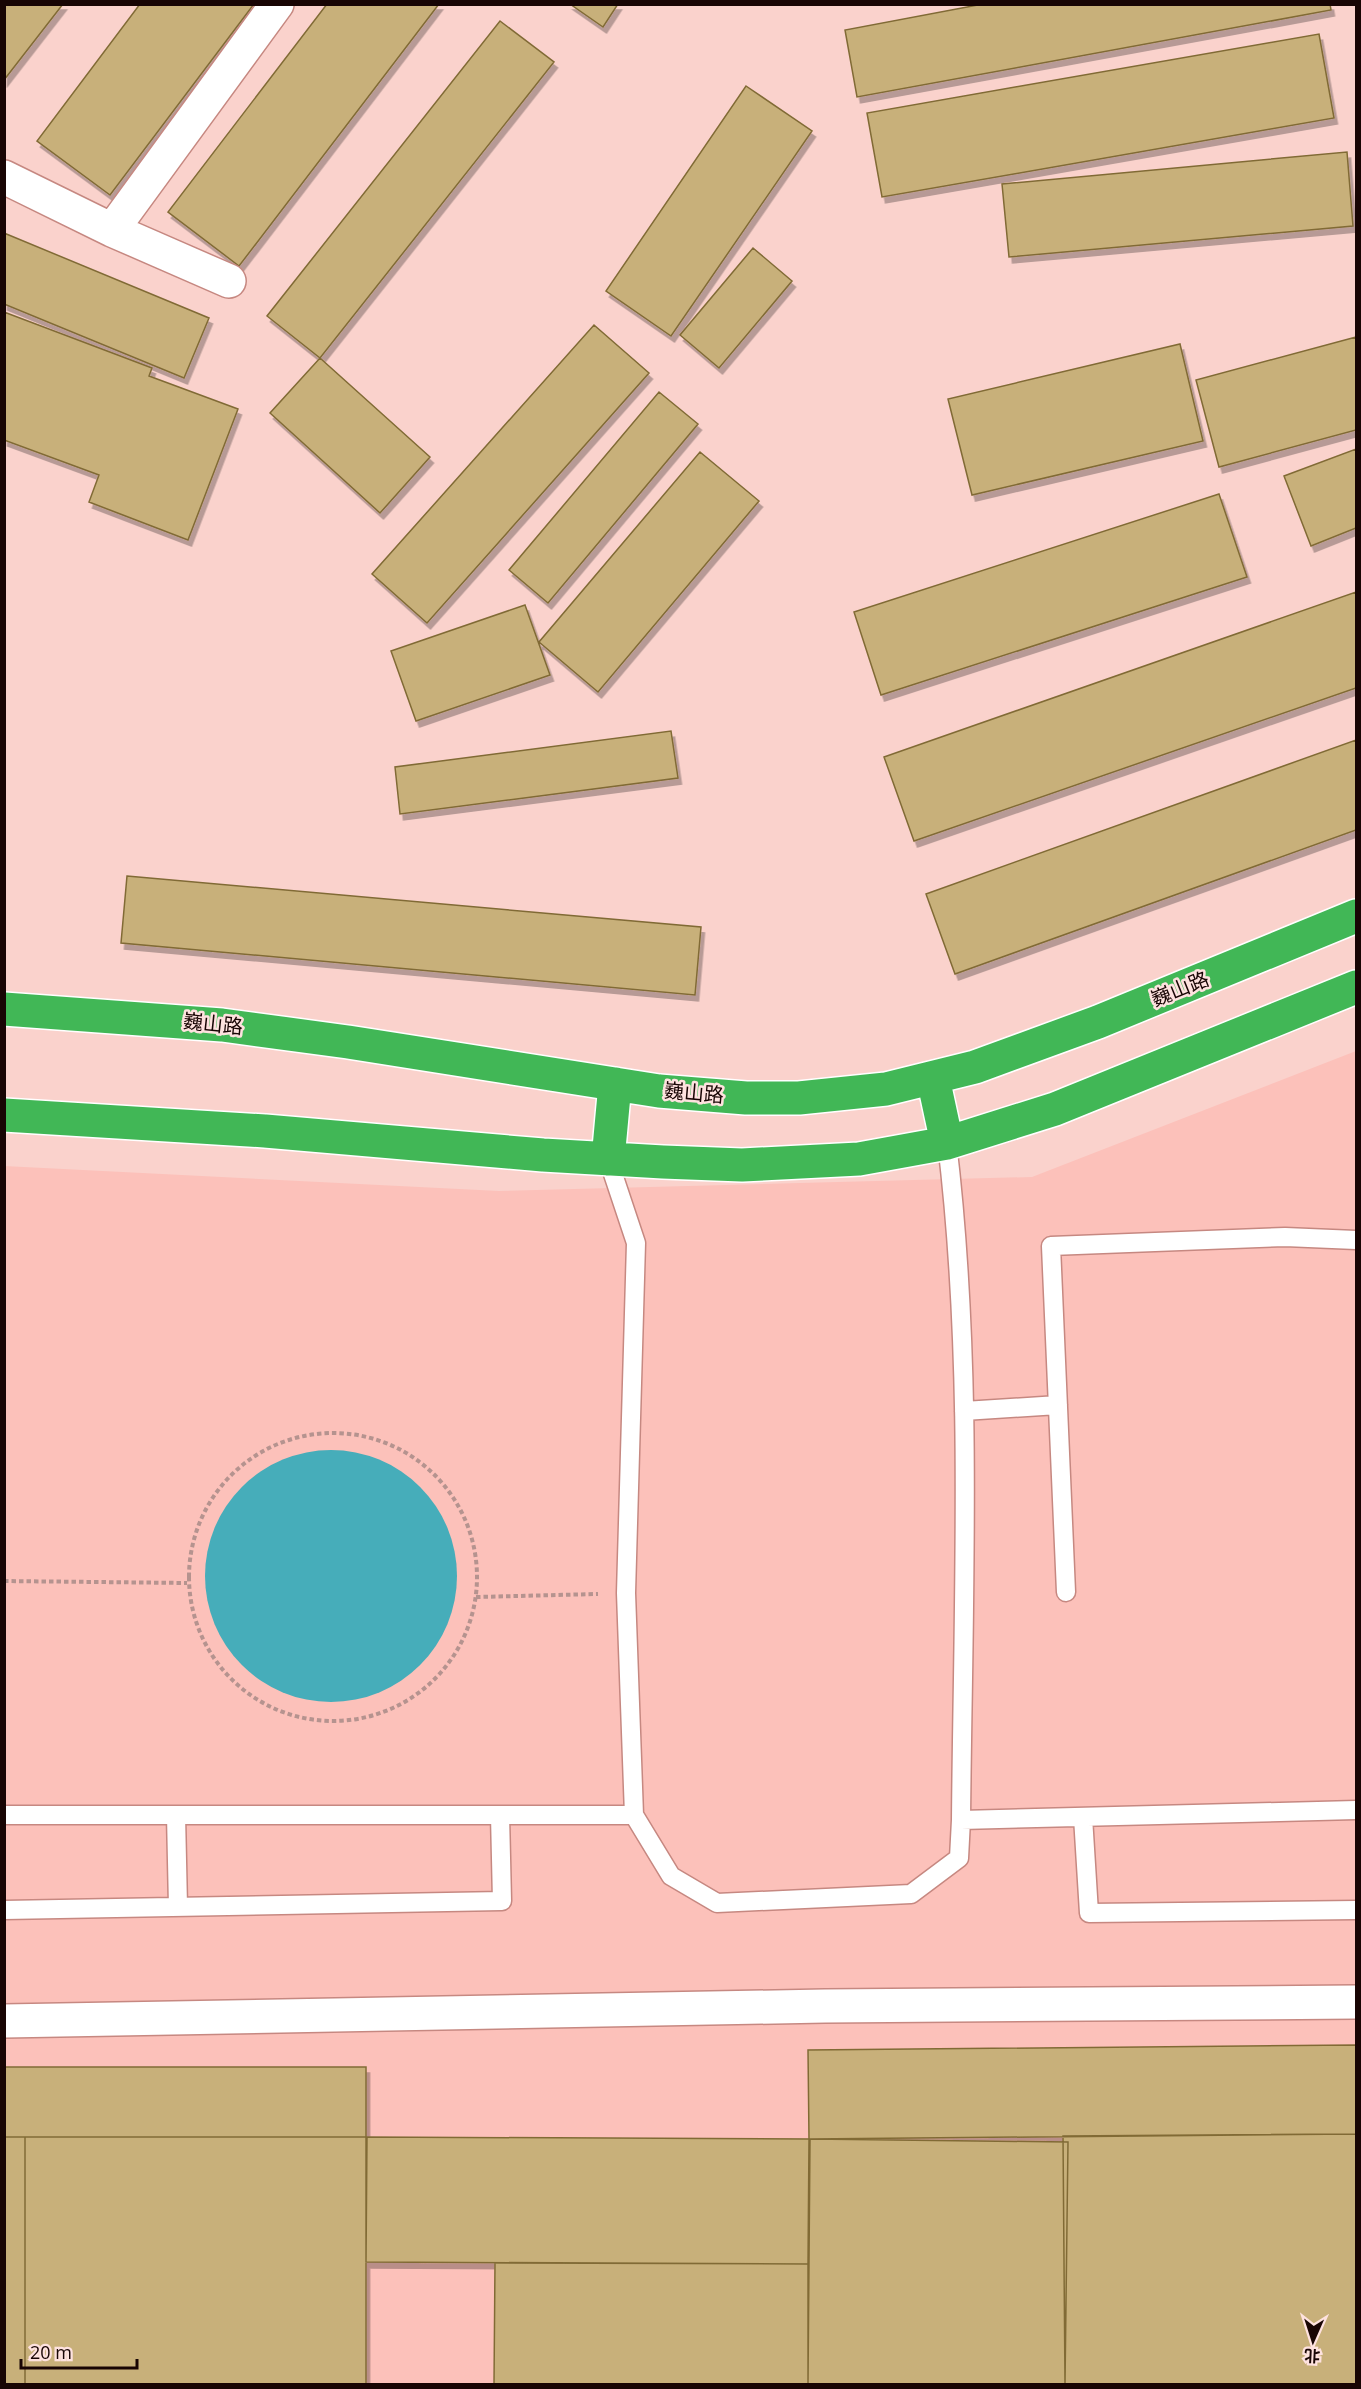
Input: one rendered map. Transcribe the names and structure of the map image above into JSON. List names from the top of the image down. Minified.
{"streets":{"highway":["巍山路"]},"scale_bar":"20 m","north":"bottom"}
